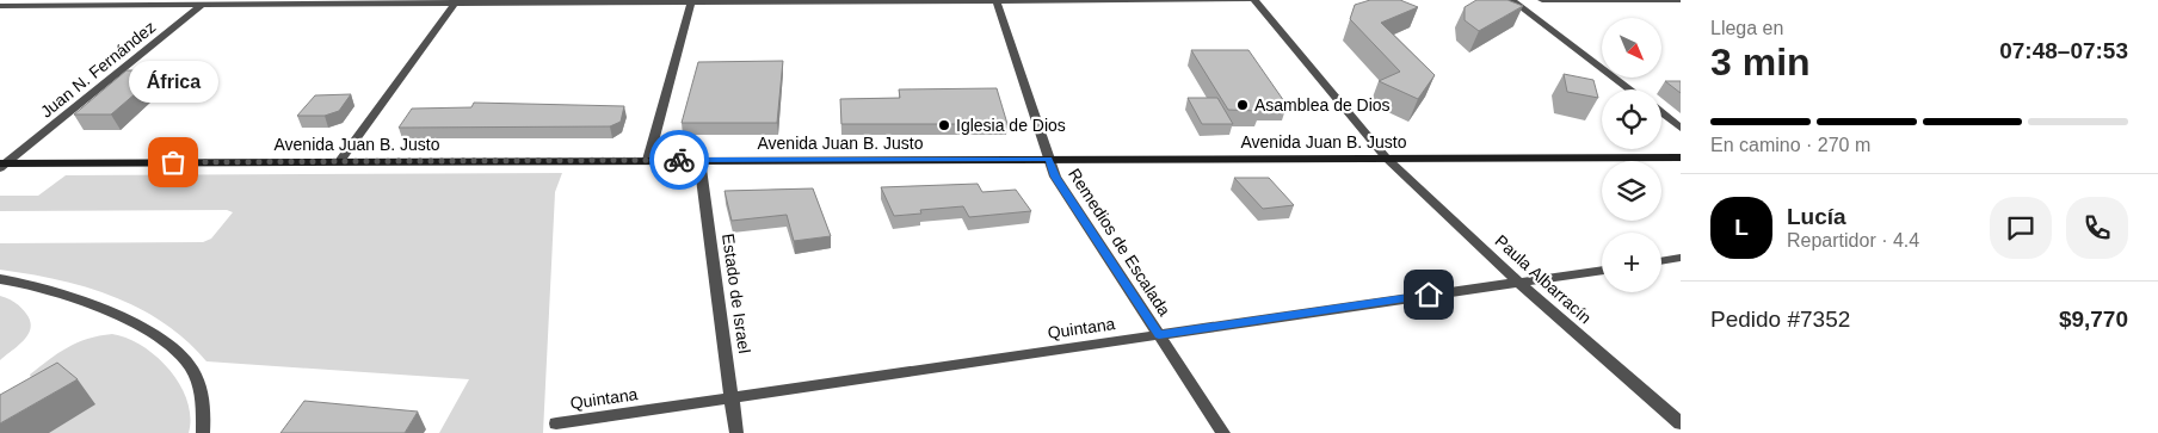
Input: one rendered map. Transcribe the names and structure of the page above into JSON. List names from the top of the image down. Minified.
{"streets":{"main road":["Avenida Juan B. Justo"],"street":["Juan N. Fernández","Remedios de Escalada","Paula Albarracín","Estado de Israel","Quintana"]},"crossings":[["Juan N. Fernández","Avenida Juan B. Justo"],["Avenida Juan B. Justo","Remedios de Escalada"],["Avenida Juan B. Justo","Paula Albarracín"],["Avenida Juan B. Justo","Estado de Israel"],["Remedios de Escalada","Quintana"],["Paula Albarracín","Quintana"],["Estado de Israel","Quintana"]],"places":["Asamblea de Dios","Iglesia de Dios","África"],"north":"bottom right","page":{"heading":["3 min","Llega en","07:48–07:53"],"panel":["Lucía","Repartidor · 4.4","Pedido #7352","$9,770"],"map_buttons":"+","bubble":"África","bar":"En camino · 270 m","round":"L"}}
